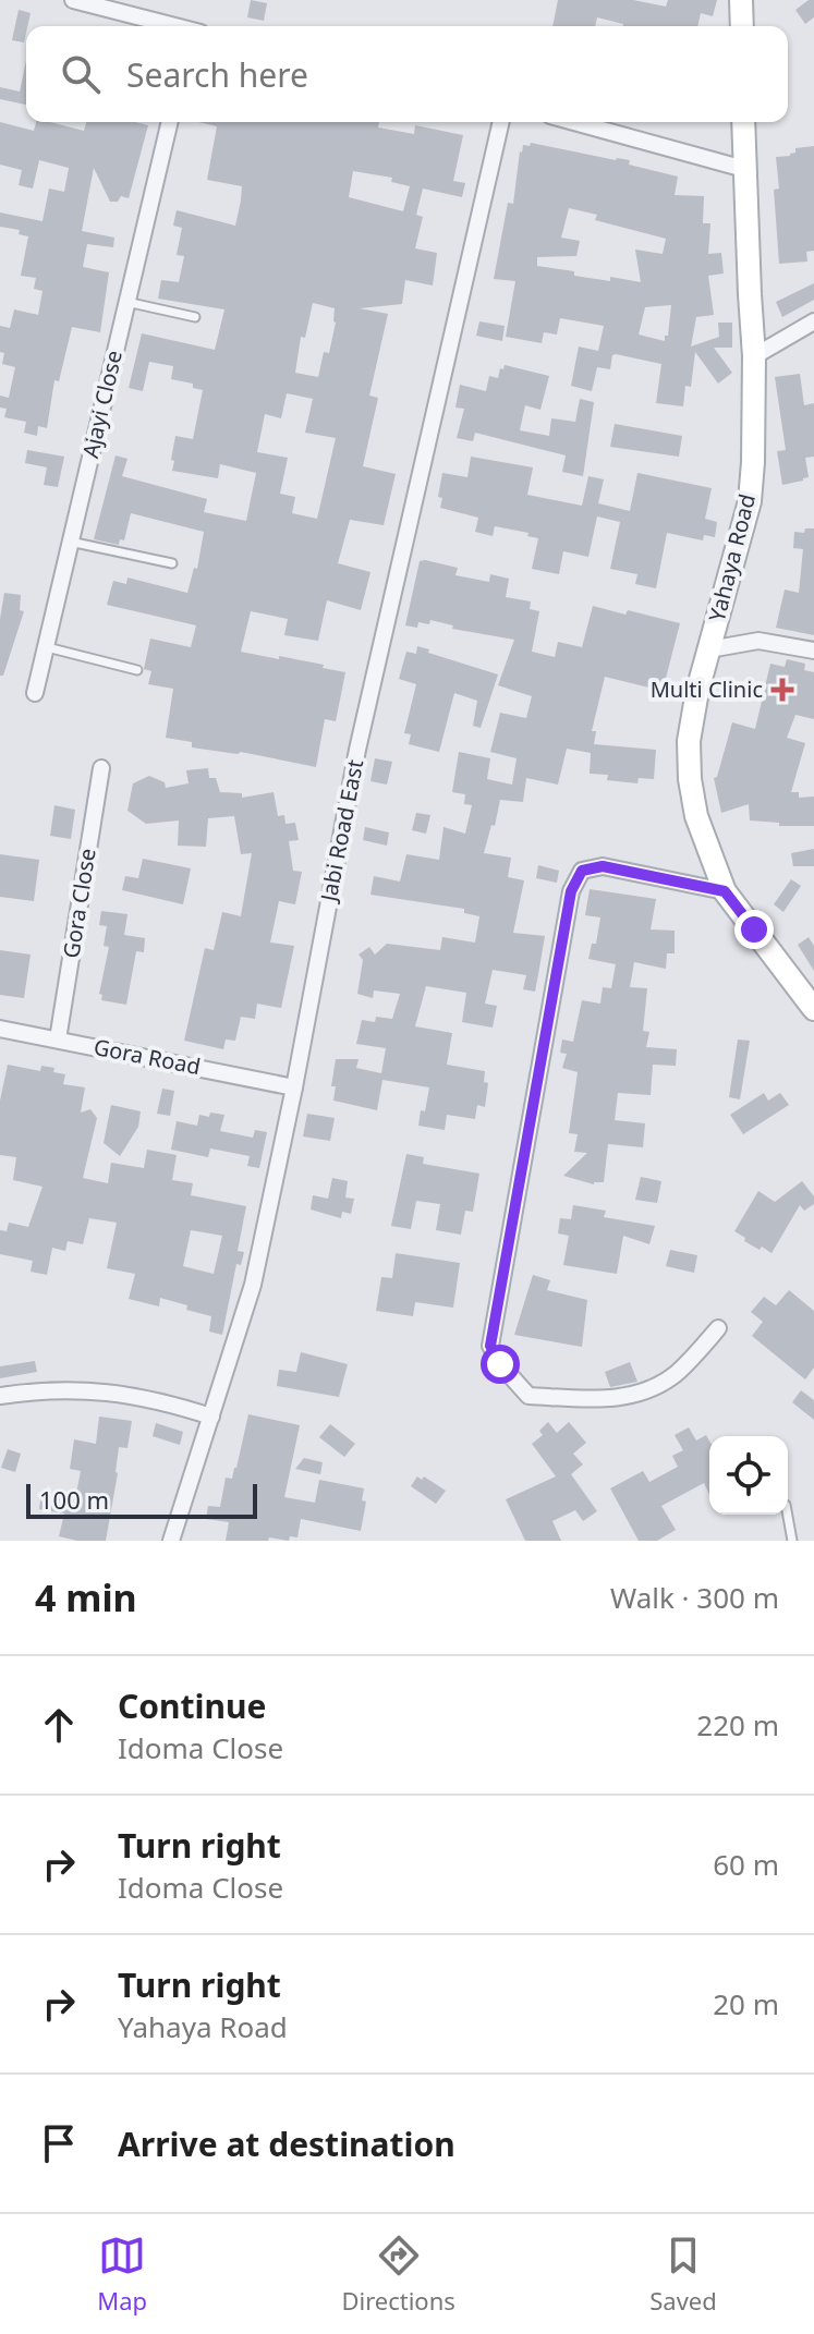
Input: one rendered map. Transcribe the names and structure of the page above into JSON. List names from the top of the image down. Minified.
{"streets":{"street":["Ajayi Close","Yahaya Road","Jabi Road East","Gora Close","Gora Road"]},"crossings":[["Jabi Road East","Gora Road"],["Gora Close","Gora Road"]],"places":{"health":["Multi Clinic"]},"scale_bar":"100 m","page":{"search":"Search here","scale":"100 m","heading":["4 min","Walk · 300 m"],"list":[["Continue","Idoma Close","220 m"],["Turn right","Idoma Close","60 m"],["Turn right","Yahaya Road","20 m"],"Arrive at destination"],"nav":["Map","Directions","Saved"]}}
